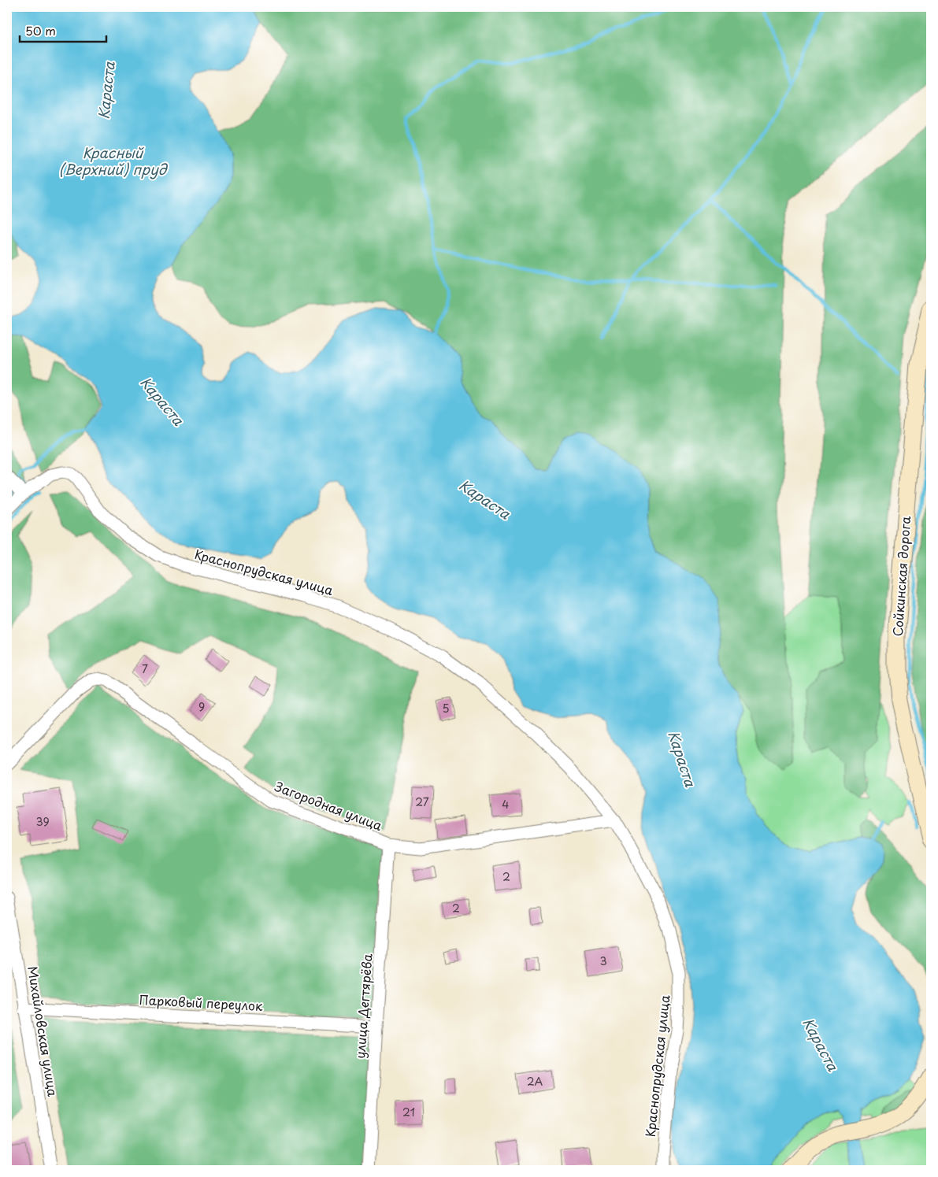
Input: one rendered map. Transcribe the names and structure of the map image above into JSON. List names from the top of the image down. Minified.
{"streets":{"main road":["Сойкинская дорога"],"street":["Краснопрудская улица","Загородная улица","Парковый переулок","улица Дегтярёва","Михайловская улица"]},"crossings":[["Краснопрудская улица","Загородная улица"],["Загородная улица","улица Дегтярёва"],["Парковый переулок","улица Дегтярёва"],["Парковый переулок","Михайловская улица"]],"water":["Караста","Красный (Верхний) пруд"],"house_numbers":["7","9","5","27","4","39","2","2","3","2А","21"],"scale_bar":"50 m"}
